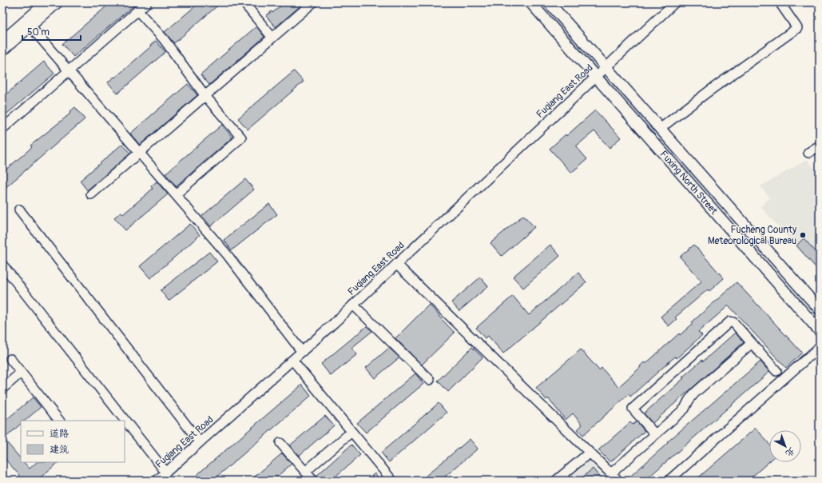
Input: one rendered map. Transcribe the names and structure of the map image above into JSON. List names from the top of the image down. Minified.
{"streets":{"main road":["Fuxing North Street"],"street":["Fuqiang East Road"]},"crossings":[["Fuqiang East Road","Fuxing North Street"]],"places":["Fucheng County Meteorological Bureau"],"legend":["道路","建筑"],"scale_bar":"50 m","north":"bottom right"}
